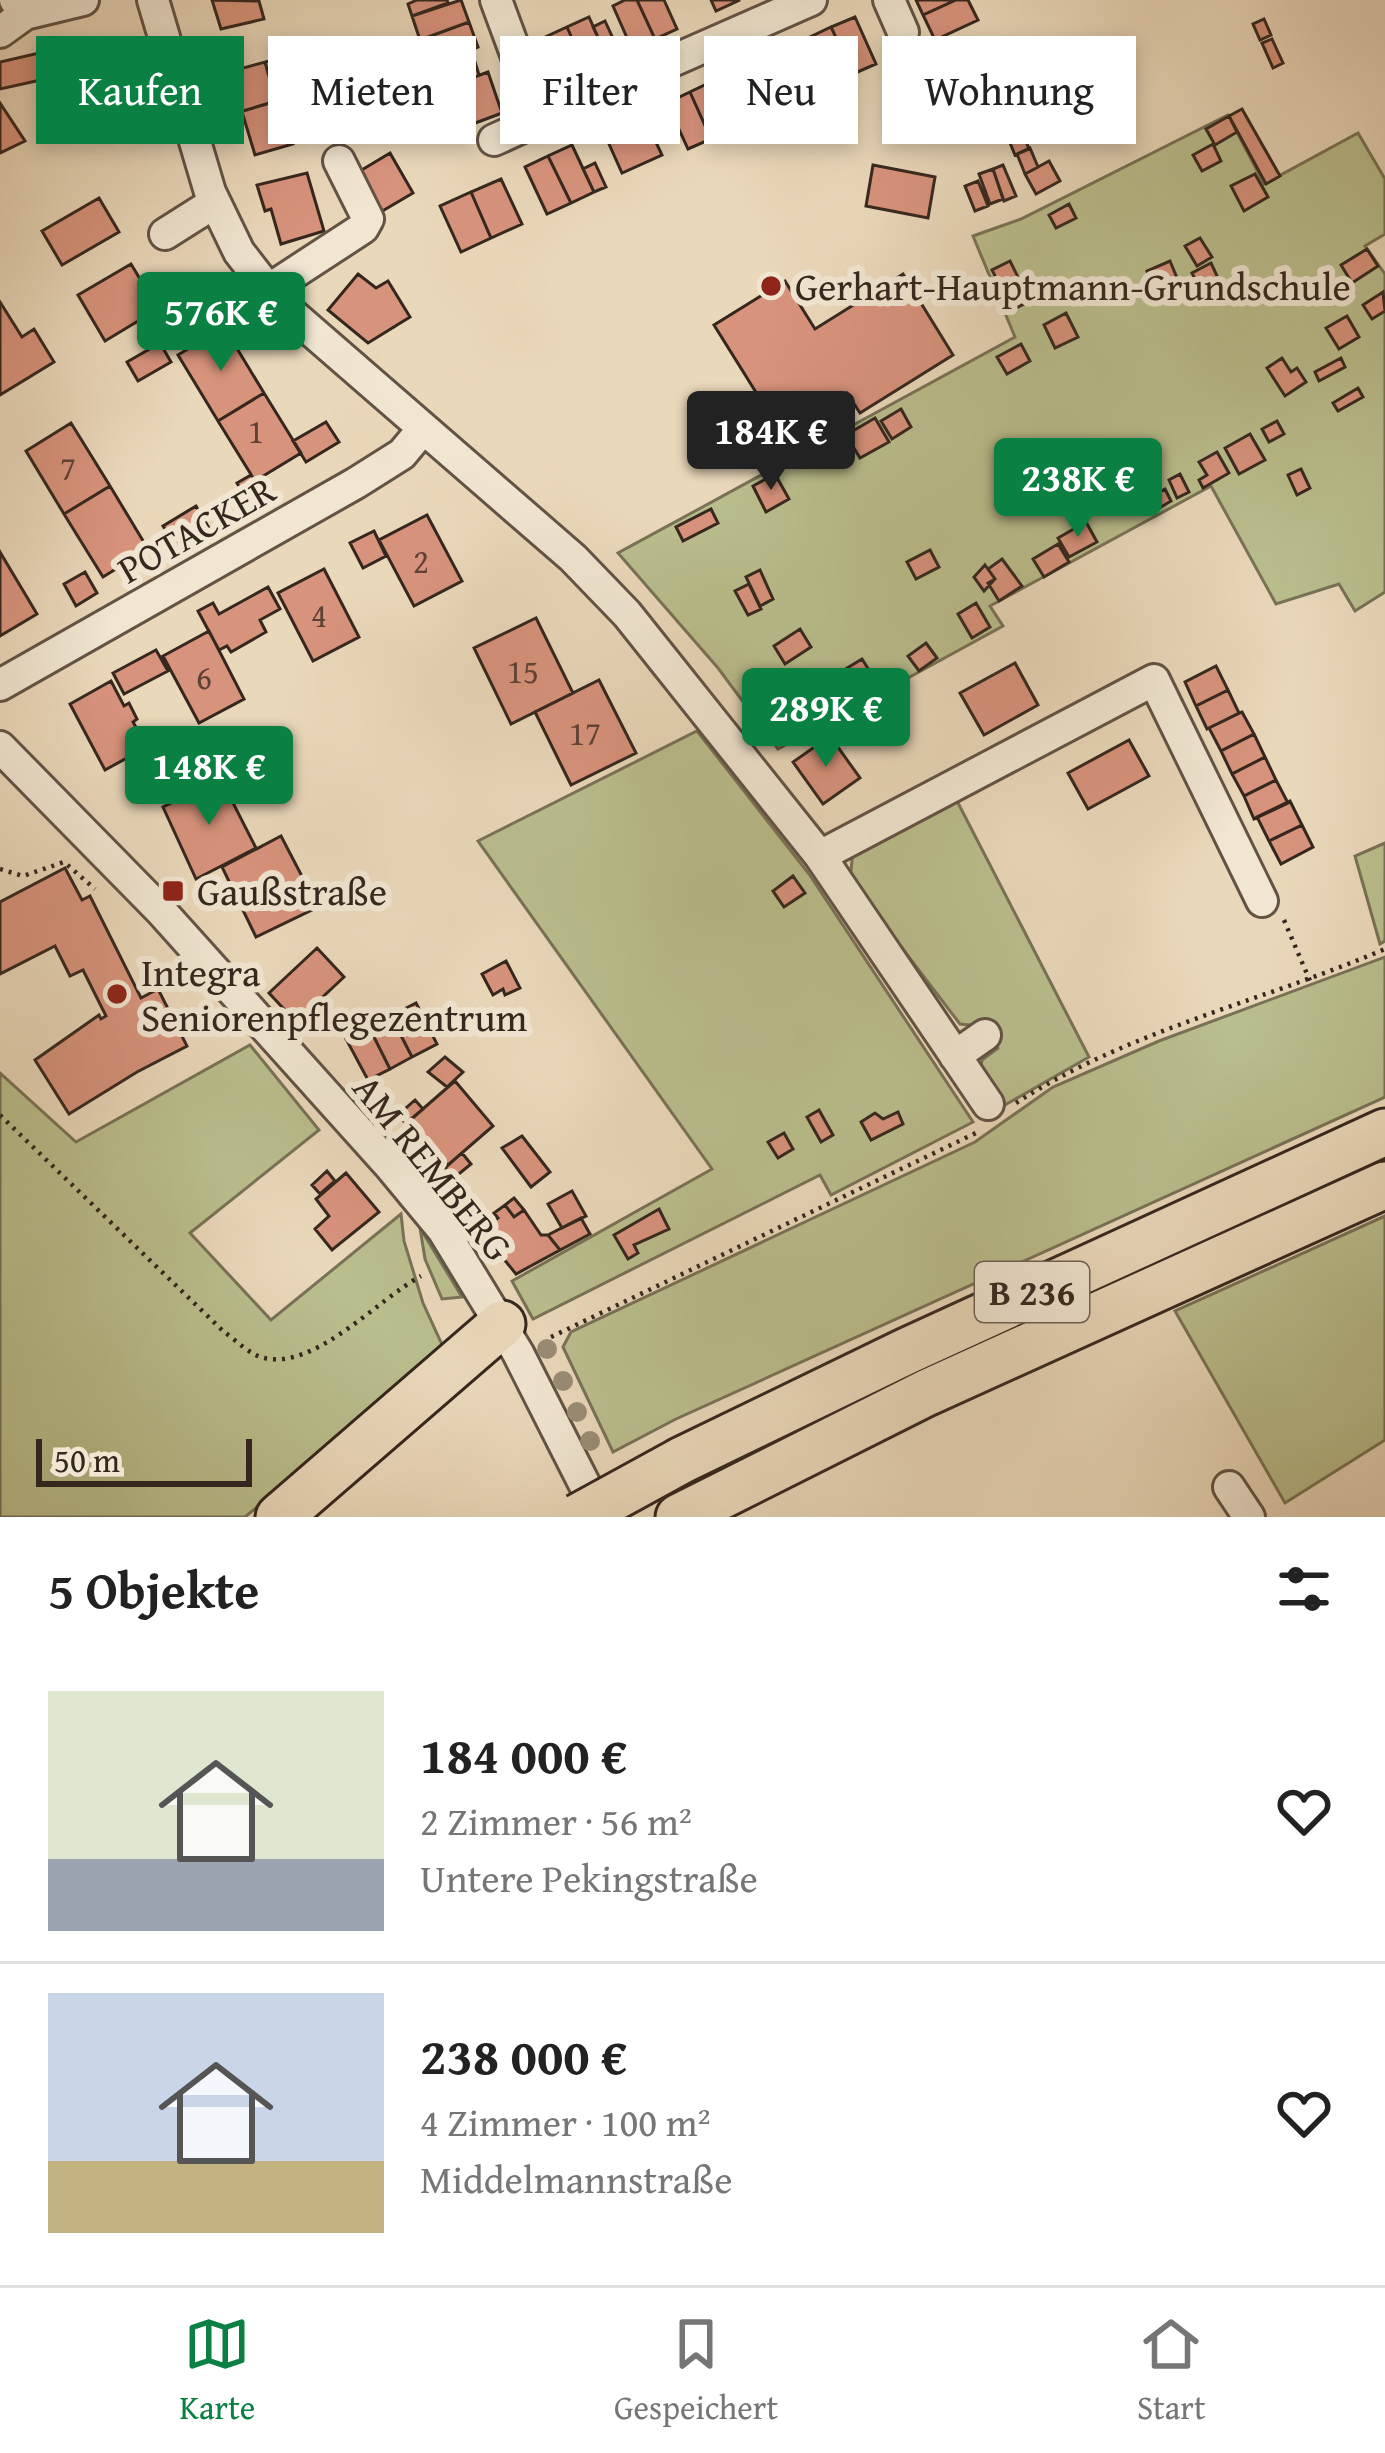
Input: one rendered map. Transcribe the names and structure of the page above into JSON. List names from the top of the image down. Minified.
{"streets":{"highway":["B 236"],"street":["POTACKER","AM REMBERG"]},"places":{"other":["Gerhart-Hauptmann-Grundschule","Integra Seniorenpflegezentrum"],"transit":["Gaußstraße"]},"house_numbers":["1","7","2","4","15","6","17"],"scale_bar":"50 m","page":{"chip":["Kaufen","Mieten","Filter","Neu","Wohnung"],"price":["576K €","184K €","238K €","289K €","148K €"],"scale":"50 m","heading":"5 Objekte","list":[{"name":"184 000 €","note":"2 Zimmer · 56 m² · Untere Pekingstraße"},{"name":"238 000 €","note":"4 Zimmer · 100 m² · Middelmannstraße"}],"tabs":["Karte","Gespeichert","Start"]}}
